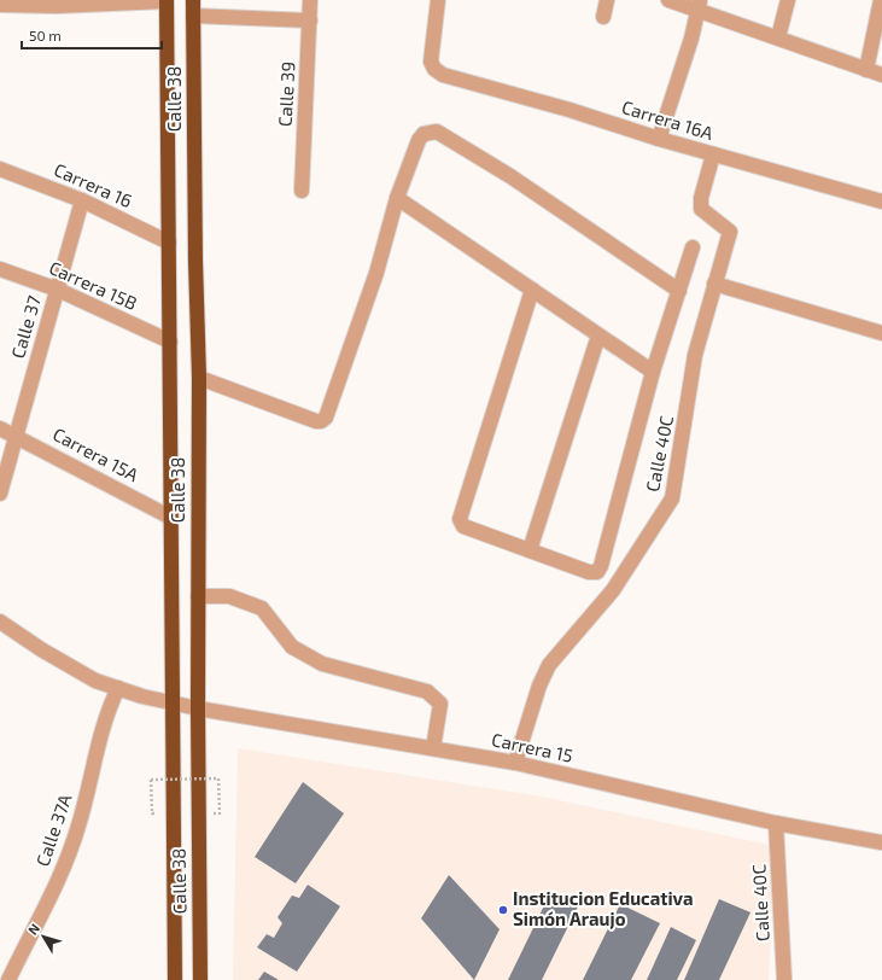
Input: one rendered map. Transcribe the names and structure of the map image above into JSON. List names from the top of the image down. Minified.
{"streets":{"highway":["Calle 38"],"street":["Calle 39","Carrera 16A","Carrera 16","Carrera 15B","Calle 37","Calle 40C","Carrera 15A","Carrera 15","Calle 37A"]},"crossings":[["Calle 38","Carrera 16"],["Calle 38","Carrera 15B"],["Calle 38","Carrera 15A"],["Calle 38","Carrera 15"],["Carrera 16A","Calle 40C"],["Carrera 16","Calle 37"],["Carrera 15B","Calle 37"],["Calle 37","Carrera 15A"],["Calle 40C","Carrera 15"]],"places":["Institucion Educativa Simón Araujo"],"scale_bar":"50 m","north":"top left"}
